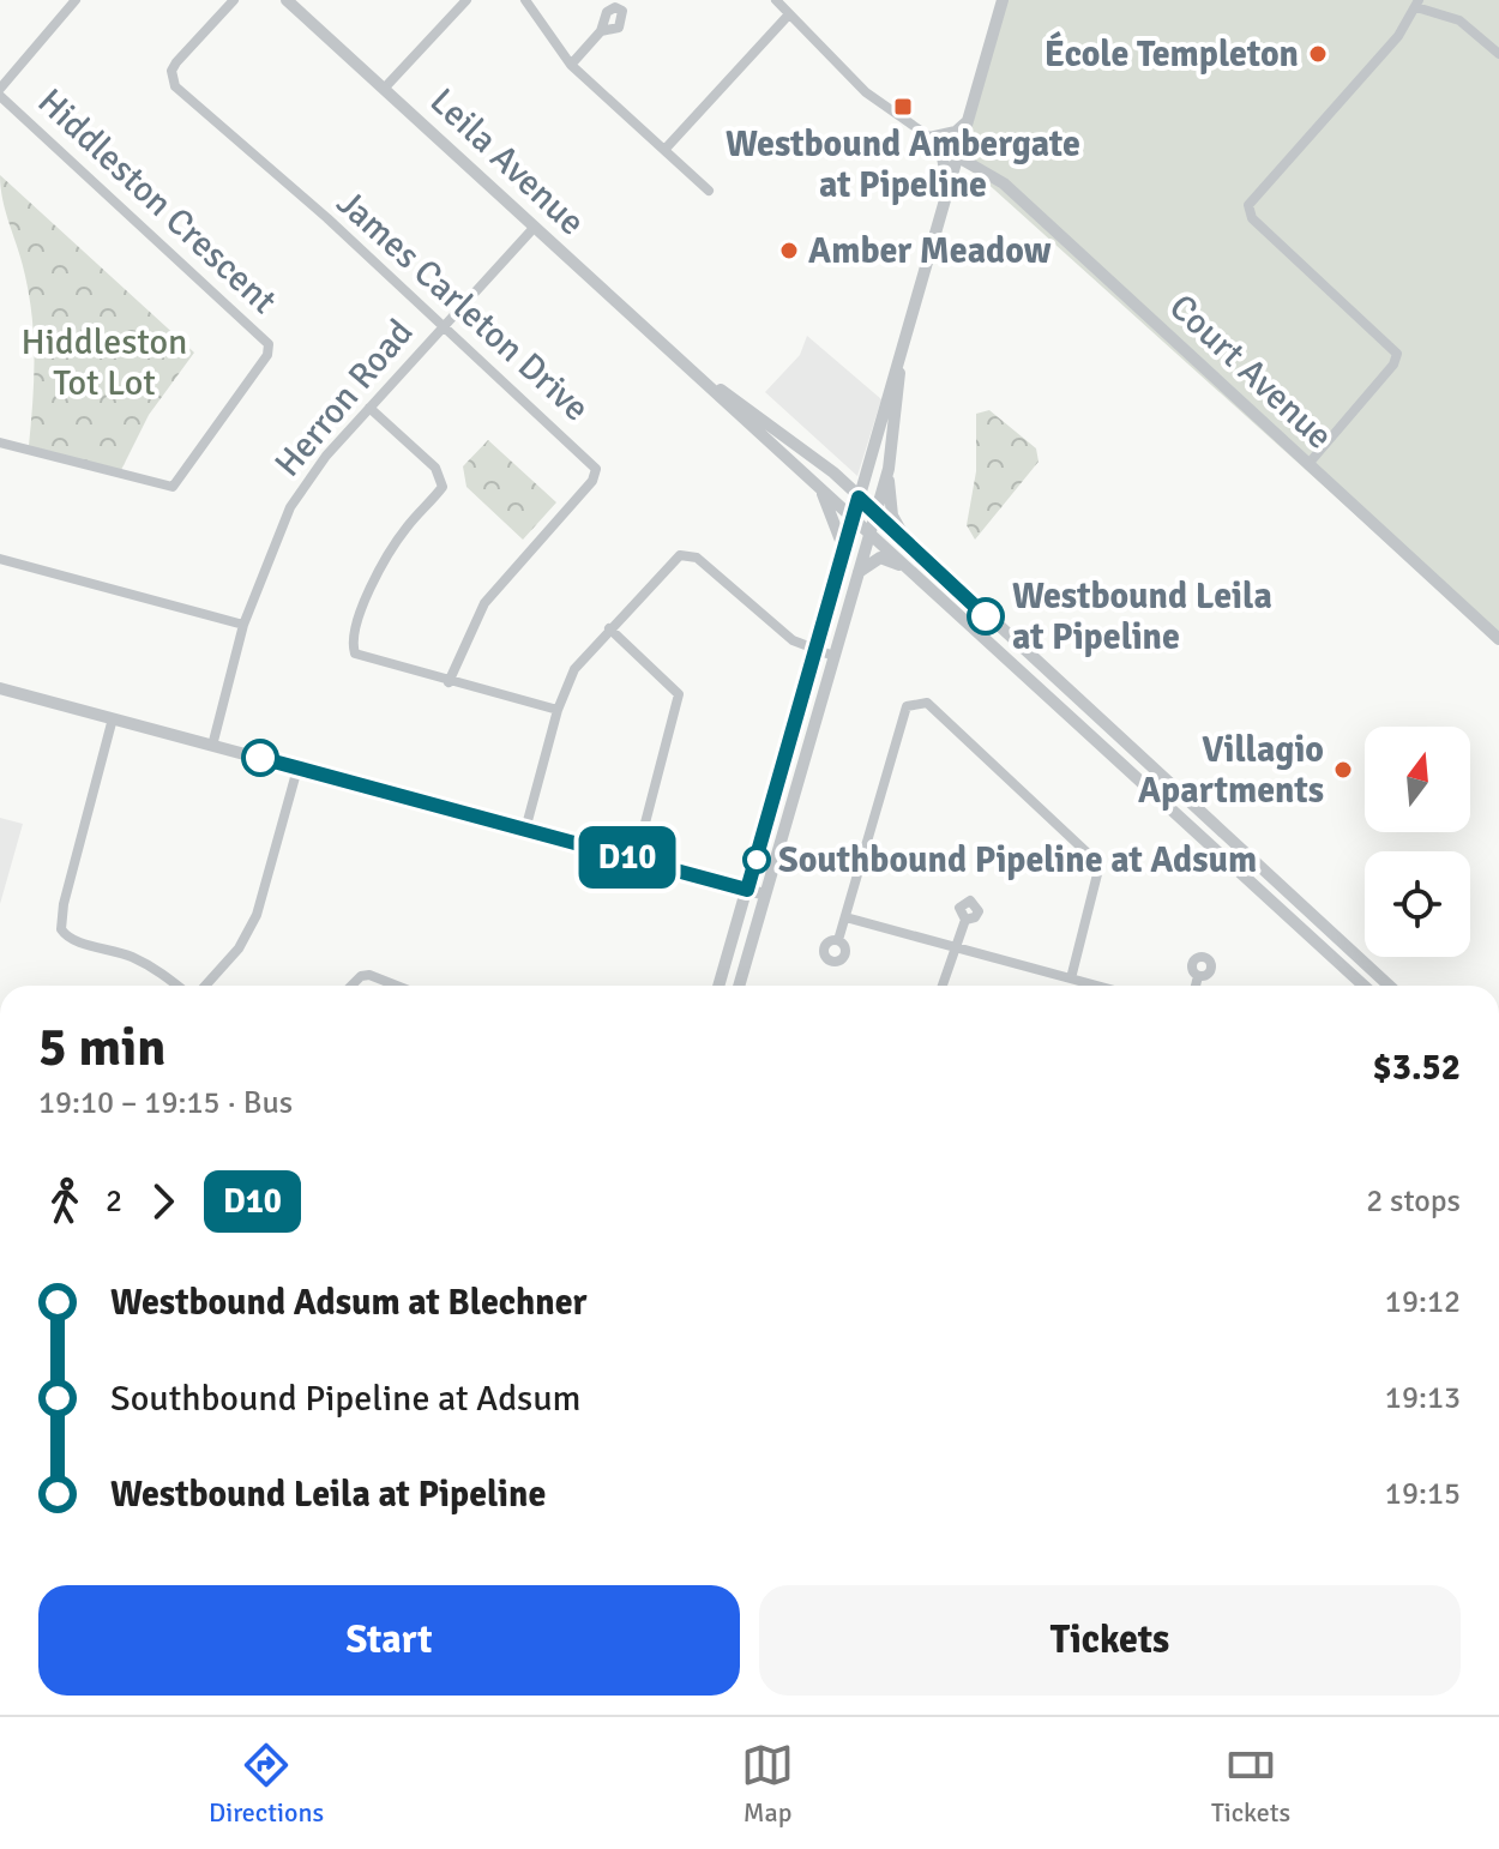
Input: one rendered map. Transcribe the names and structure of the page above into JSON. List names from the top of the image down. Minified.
{"streets":{"street":["Leila Avenue","Hiddleston Crescent","James Carleton Drive","Court Avenue","Herron Road"]},"crossings":[["Leila Avenue","Herron Road"],["James Carleton Drive","Herron Road"]],"parks":["Hiddleston Tot Lot"],"places":{"other":["École Templeton","Amber Meadow","Westbound Leila at Pipeline","Villagio Apartments","Southbound Pipeline at Adsum"],"transit":["Westbound Ambergate at Pipeline"]},"lines":["bus line D10"],"north":"top","page":{"on_map":"D10","heading":["5 min","19:10 – 19:15 · Bus","$3.52"],"legs":["2","D10","2 stops"],"list":[{"name":"Westbound Adsum at Blechner","value":"19:12"},{"name":"Southbound Pipeline at Adsum","value":"19:13"},{"name":"Westbound Leila at Pipeline","value":"19:15"}],"buttons":["Start","Tickets"],"tabs":["Directions","Map","Tickets"]}}
